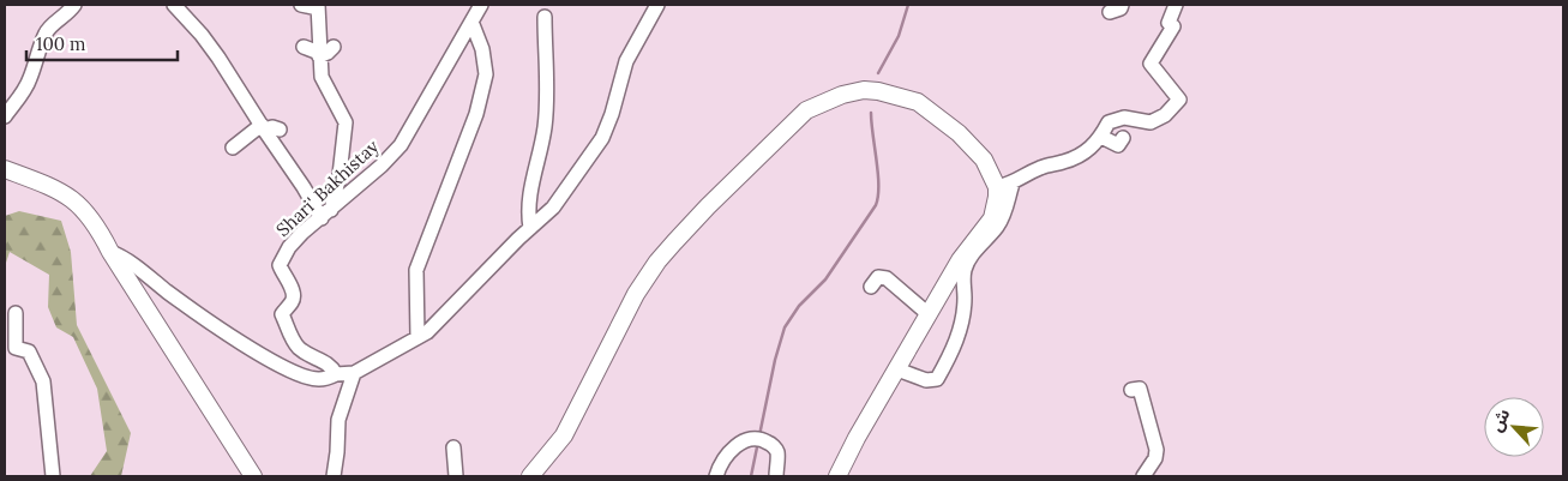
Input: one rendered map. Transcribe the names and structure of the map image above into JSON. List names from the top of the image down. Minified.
{"streets":{"street":["Shari' Bakhistay"]},"scale_bar":"100 m","north":"top left"}
